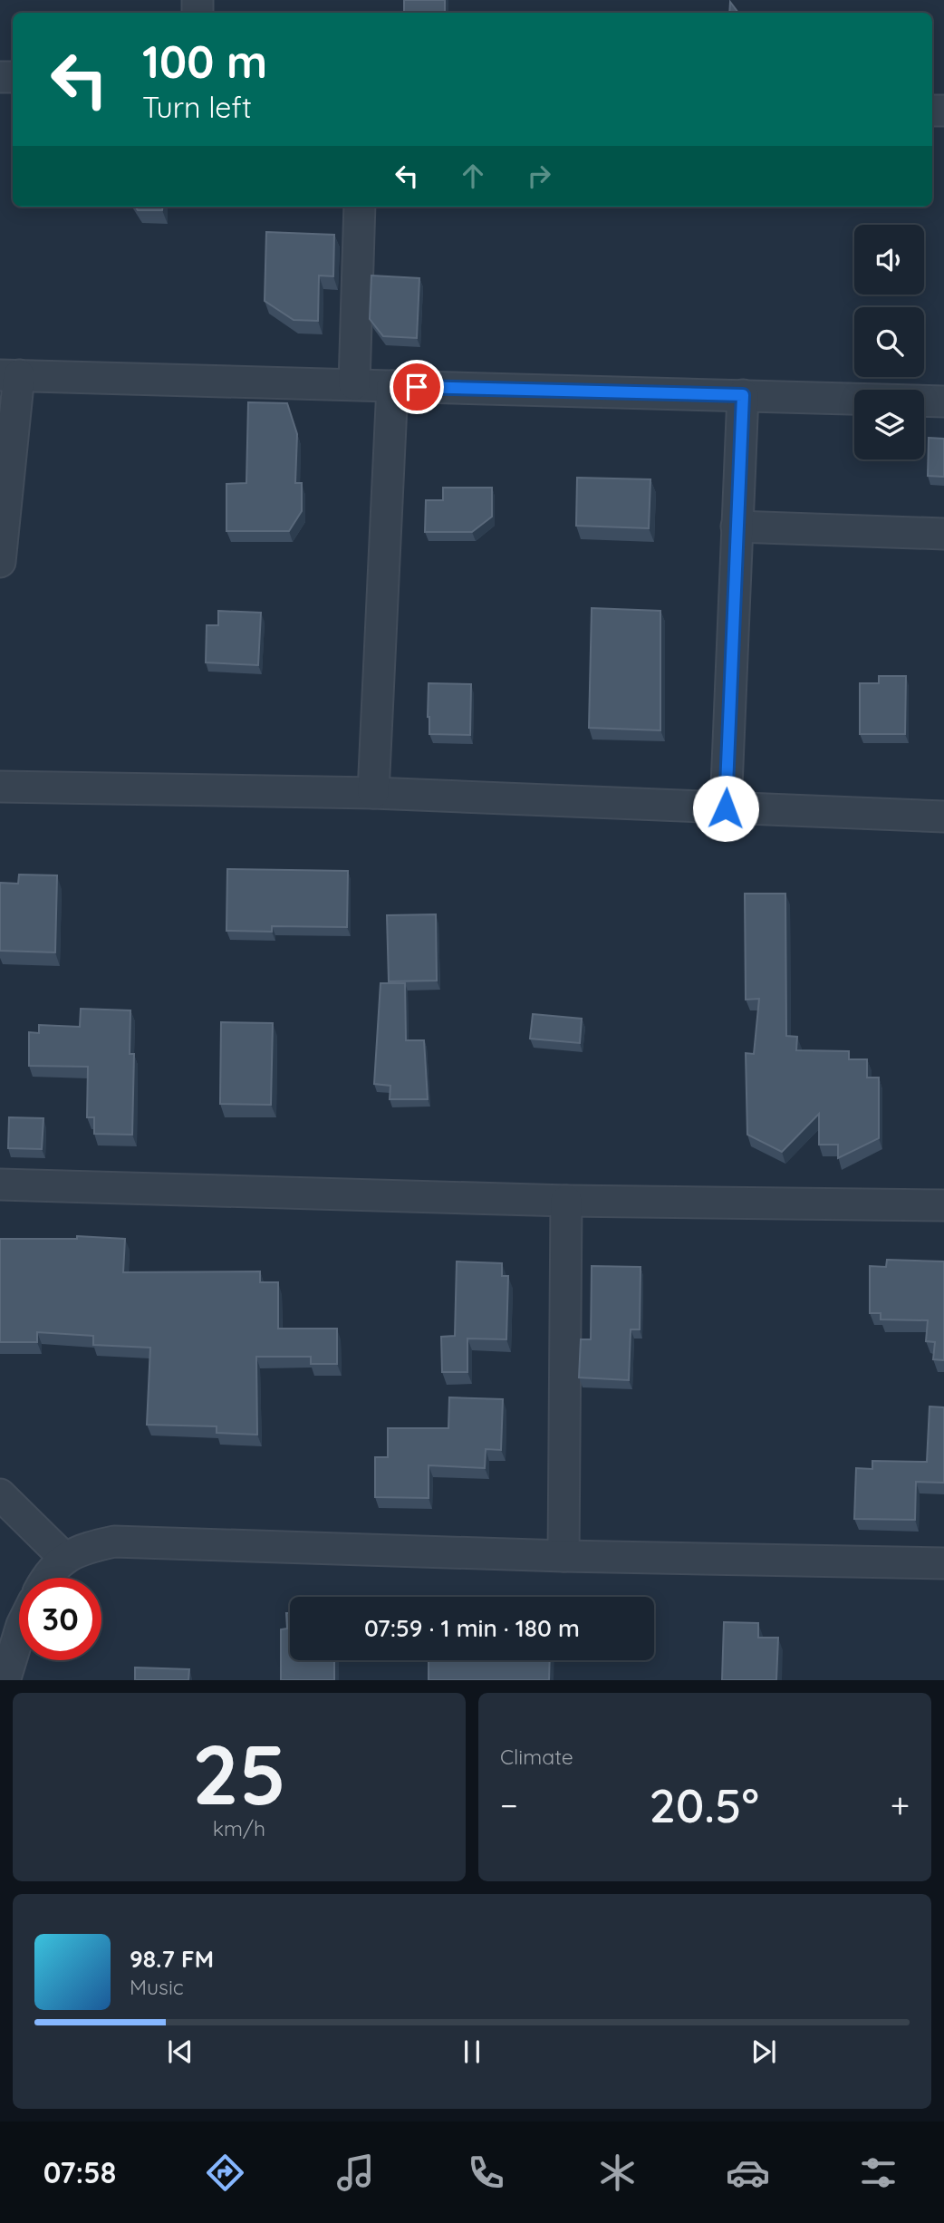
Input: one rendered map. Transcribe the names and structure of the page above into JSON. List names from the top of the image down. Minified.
{"page":{"turn":["100 m","Turn left"],"limit":"30","trip":"07:59 · 1 min · 180 m","tile":[["25","km/h"],"Climate"],"heat":["−","20.5°","+"],"song":["98.7 FM","Music"],"tabs":"07:58"}}
